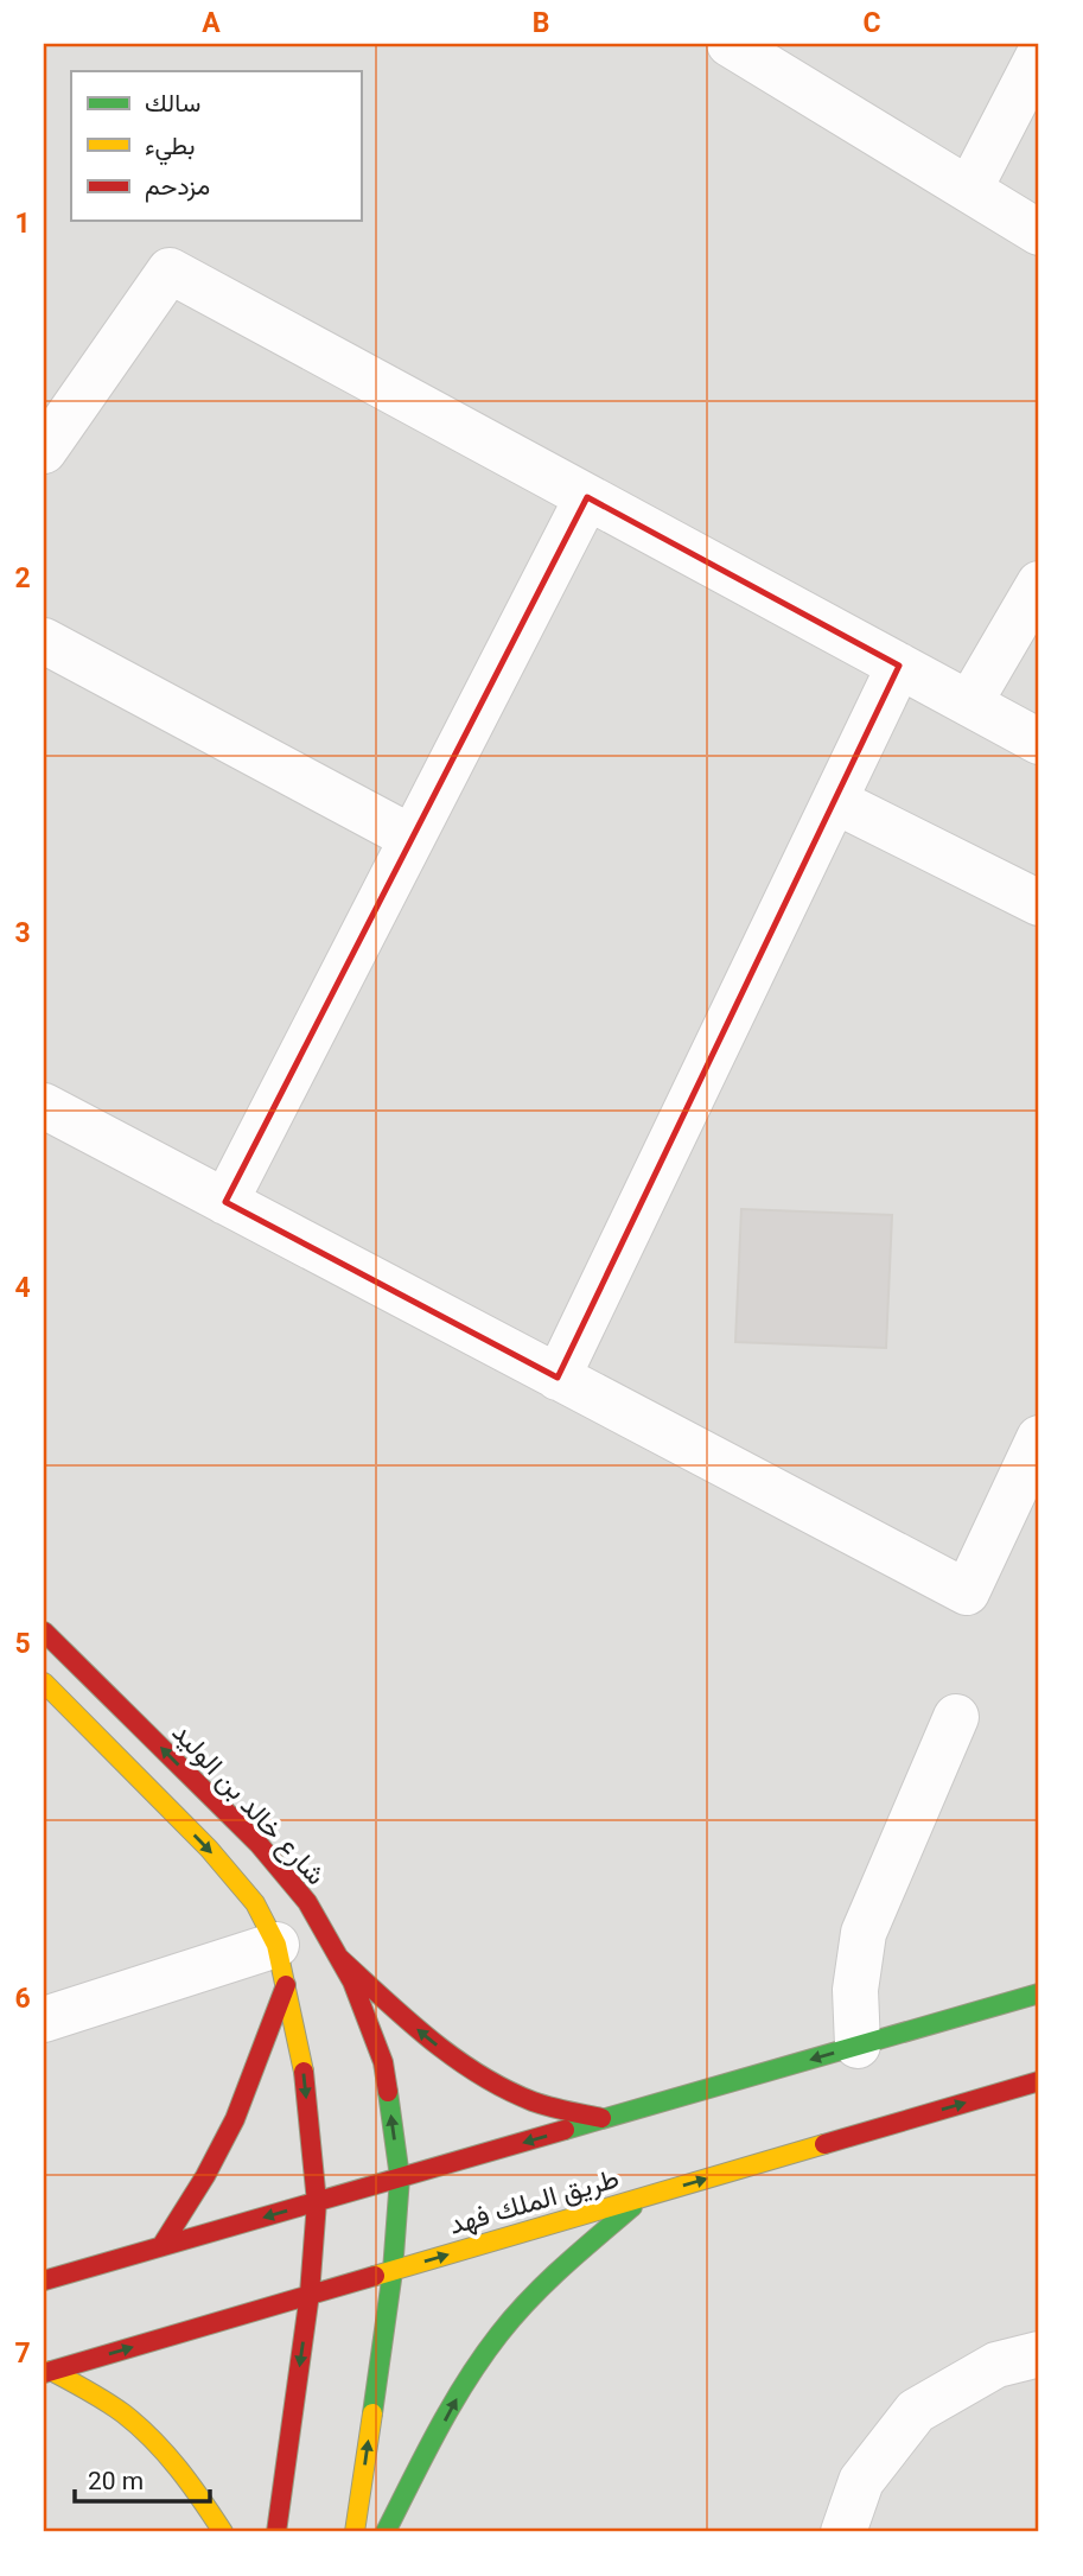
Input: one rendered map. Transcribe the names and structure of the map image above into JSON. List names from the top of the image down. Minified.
{"streets":{"main road":["شارع خالد بن الوليد","طريق الملك فهد"]},"crossings":[["شارع خالد بن الوليد","طريق الملك فهد"]],"legend":["سالك","بطيء","مزدحم"],"scale_bar":"20 m","grid":{"columns":["A","B","C"],"rows":["1","2","3","4","5","6","7"]}}
